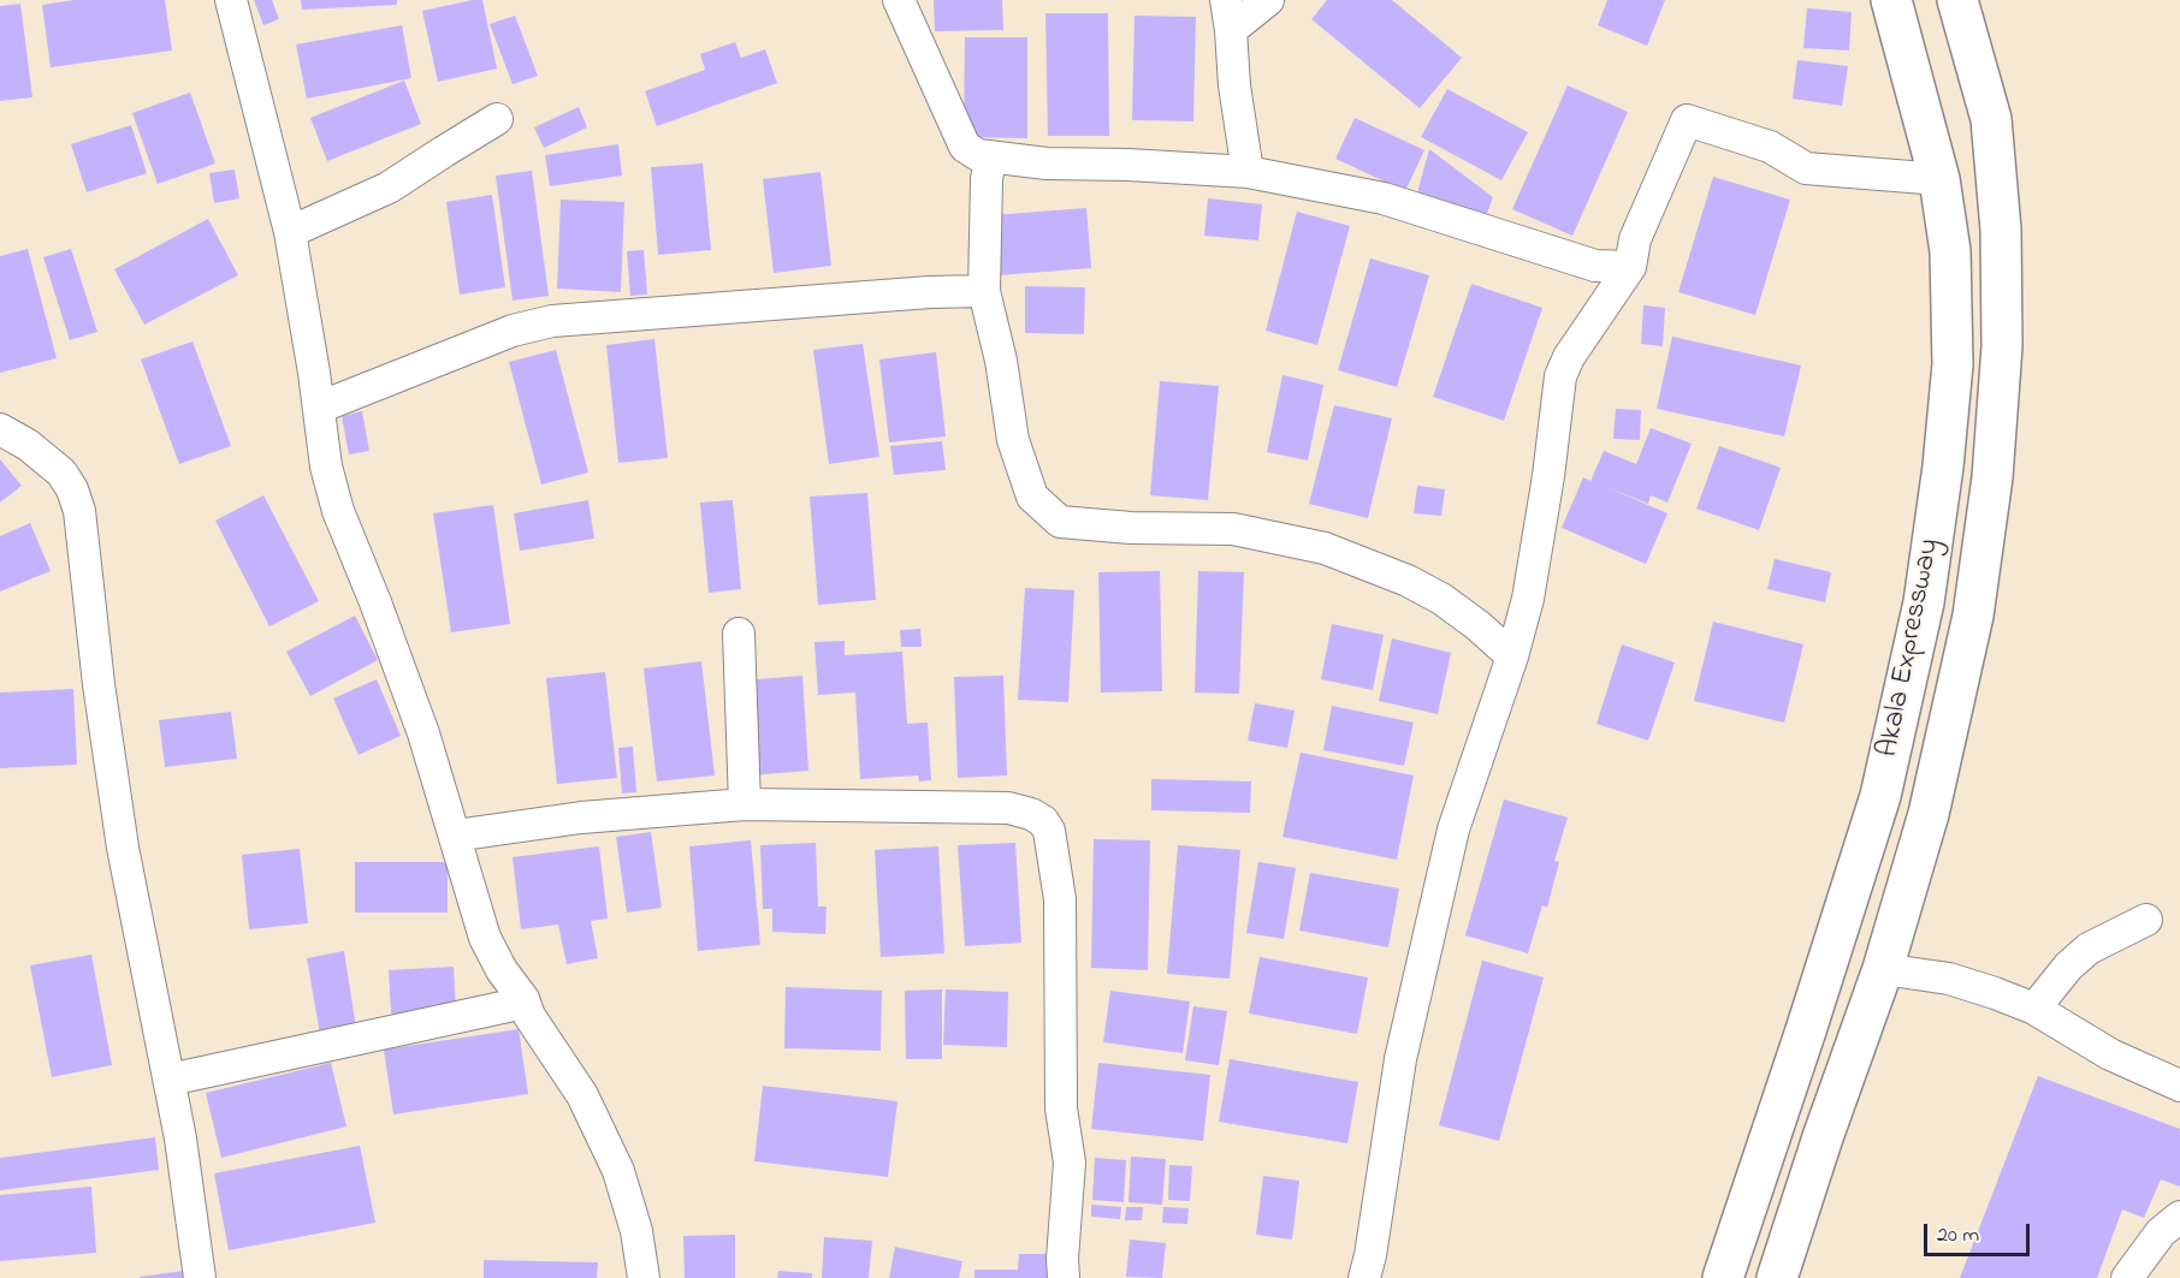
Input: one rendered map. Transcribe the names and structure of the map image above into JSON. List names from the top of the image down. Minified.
{"streets":{"main road":["Akala Expressway"]},"scale_bar":"20 m"}
